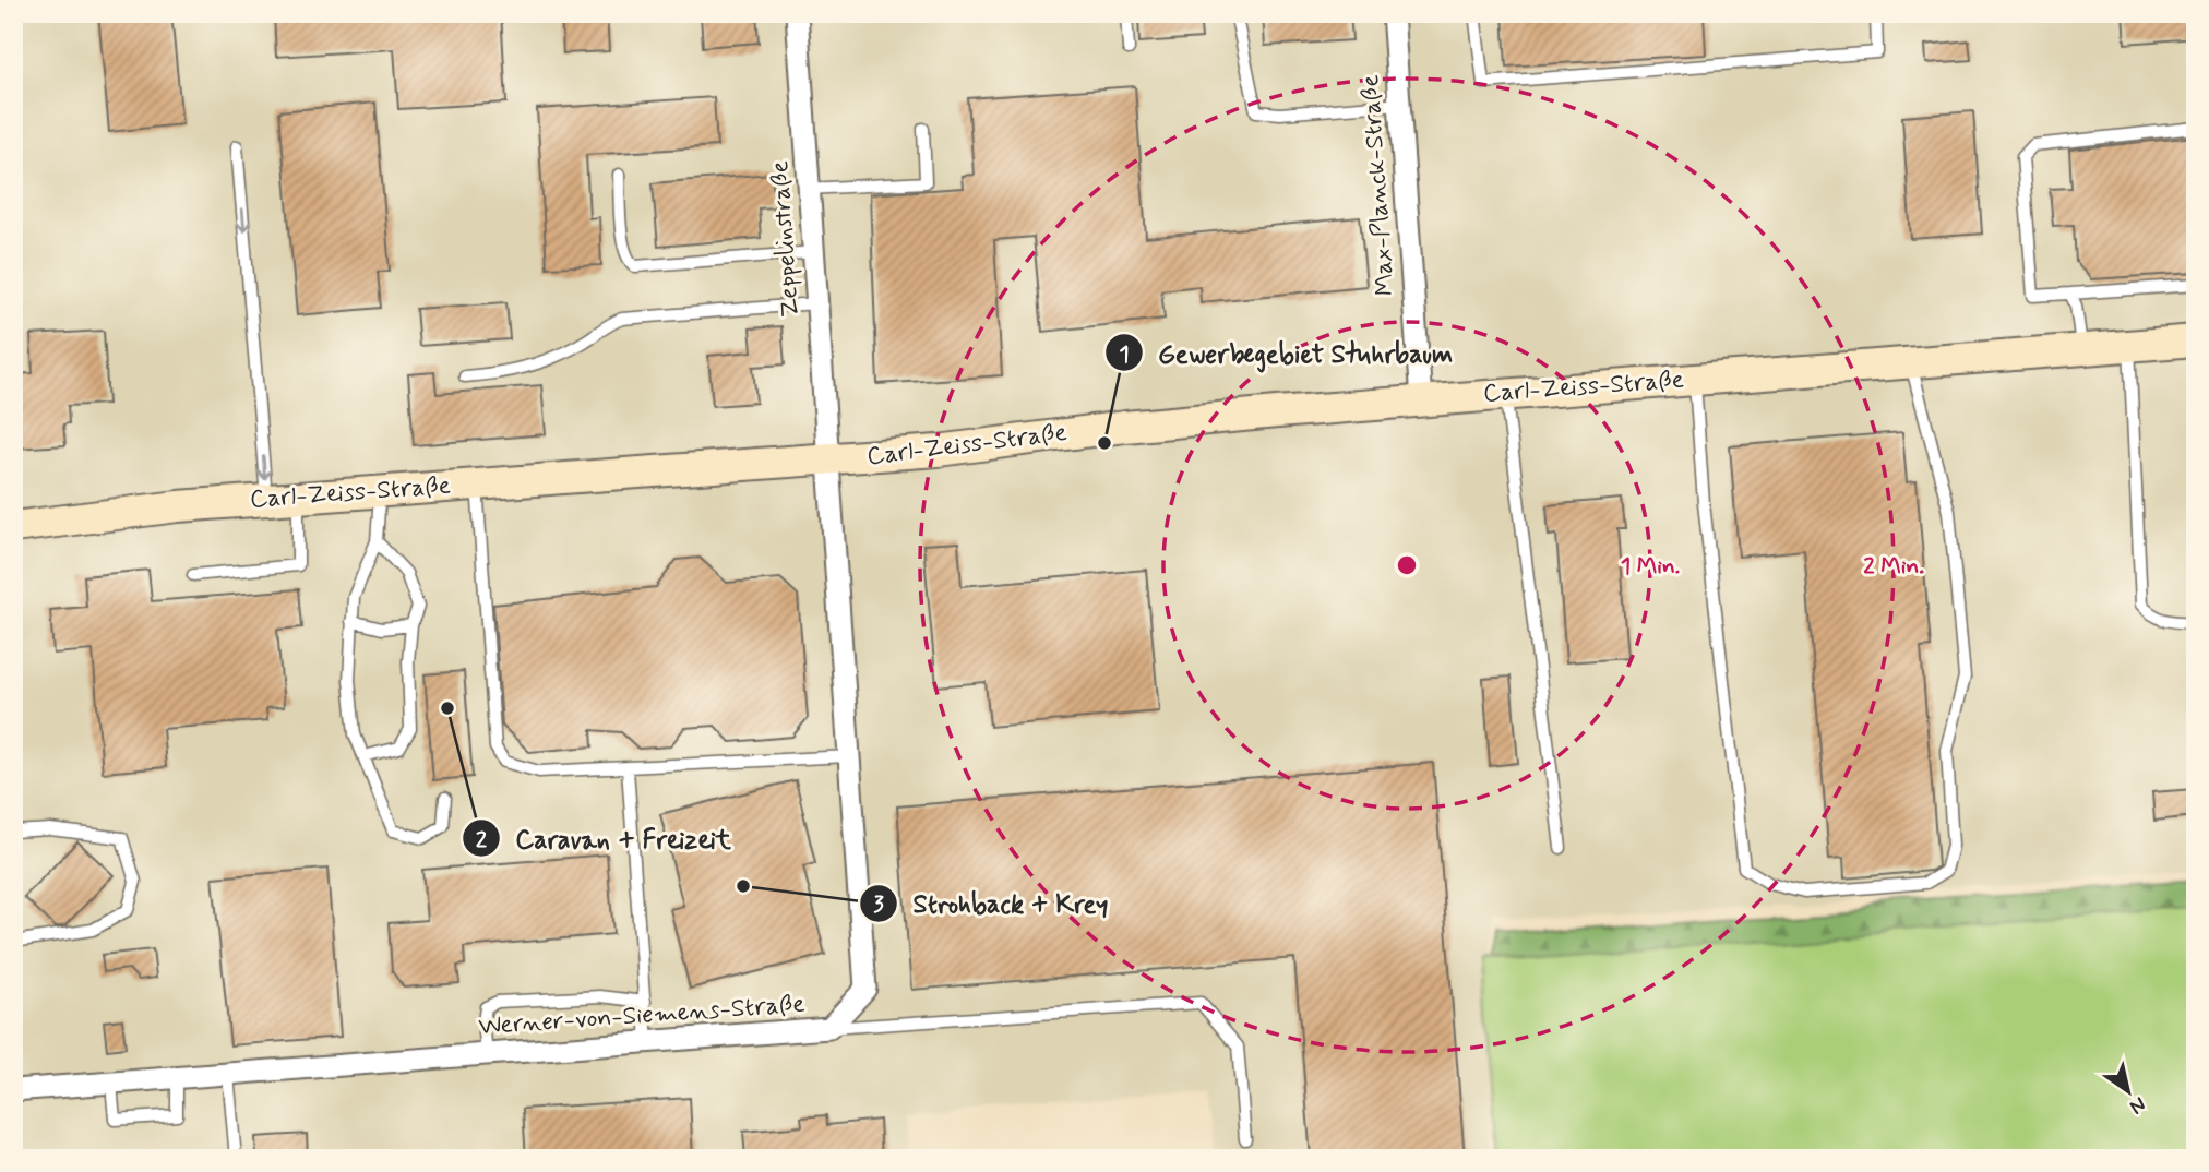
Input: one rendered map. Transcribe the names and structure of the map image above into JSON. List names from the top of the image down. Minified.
{"streets":{"main road":["Carl-Zeiss-Straße"],"street":["Max-Planck-Straße","Zeppelinstraße","Werner-von-Siemens-Straße"]},"crossings":[["Max-Planck-Straße","Carl-Zeiss-Straße"],["Zeppelinstraße","Carl-Zeiss-Straße"],["Zeppelinstraße","Werner-von-Siemens-Straße"],["Carl-Zeiss-Straße","Werner-von-Siemens-Straße"]],"places":["Gewerbegebiet Stuhrbaum","Caravan + Freizeit","Strohback + Krey"],"north":"bottom right","rings":["1 Min.","2 Min."]}
